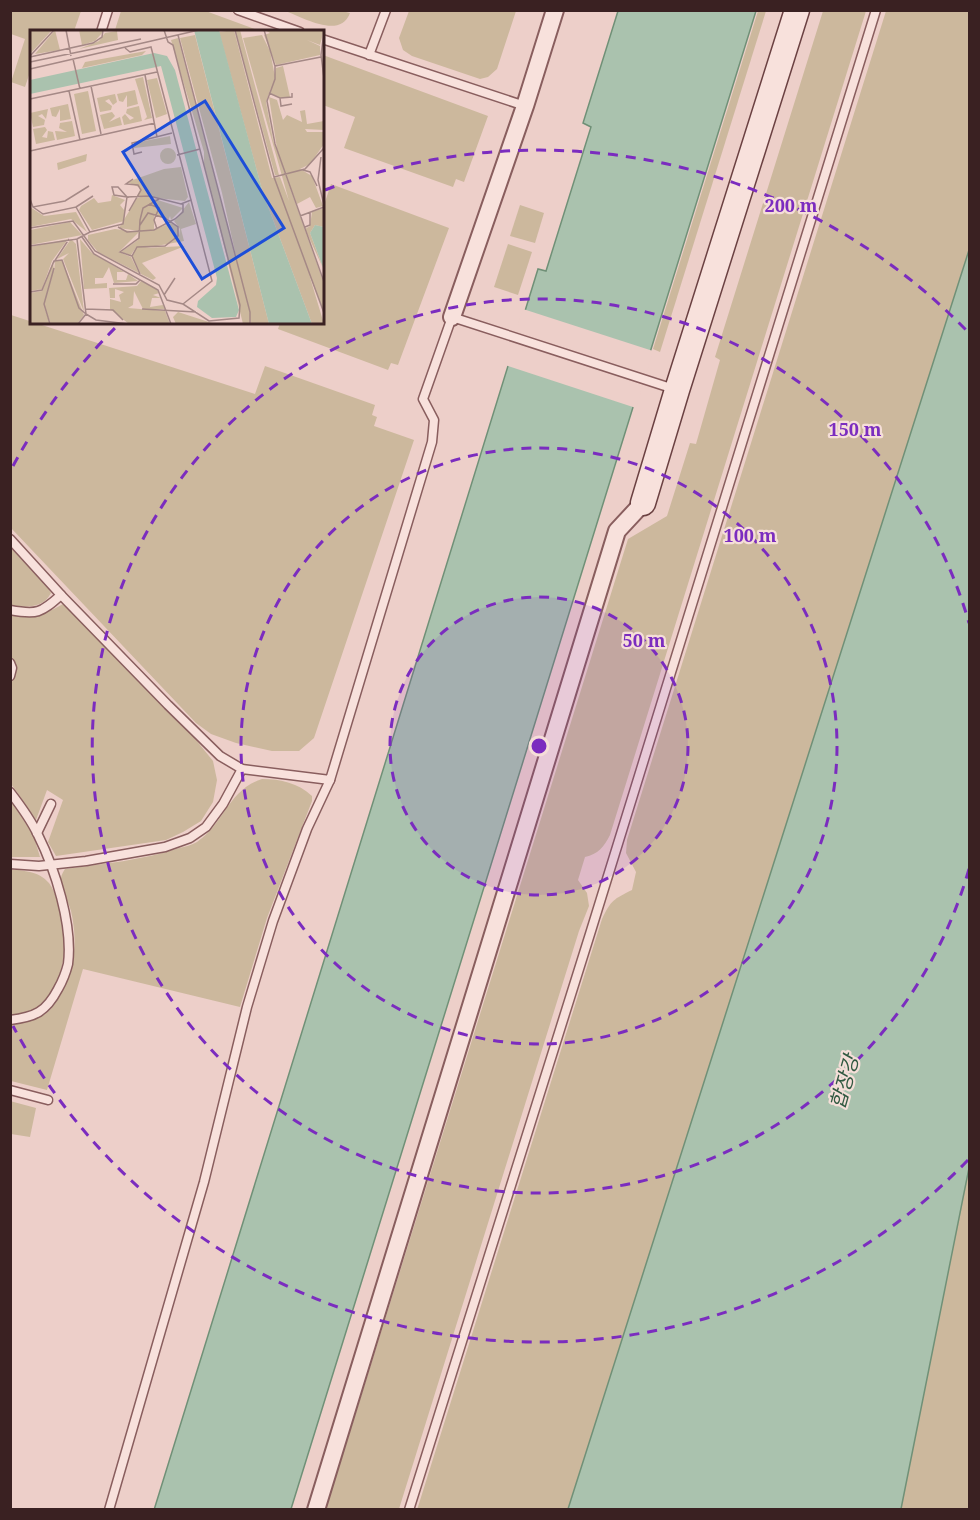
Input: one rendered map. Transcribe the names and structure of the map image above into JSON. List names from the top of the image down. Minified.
{"water":["합장강"],"rings":["200 m","150 m","100 m","50 m"]}
